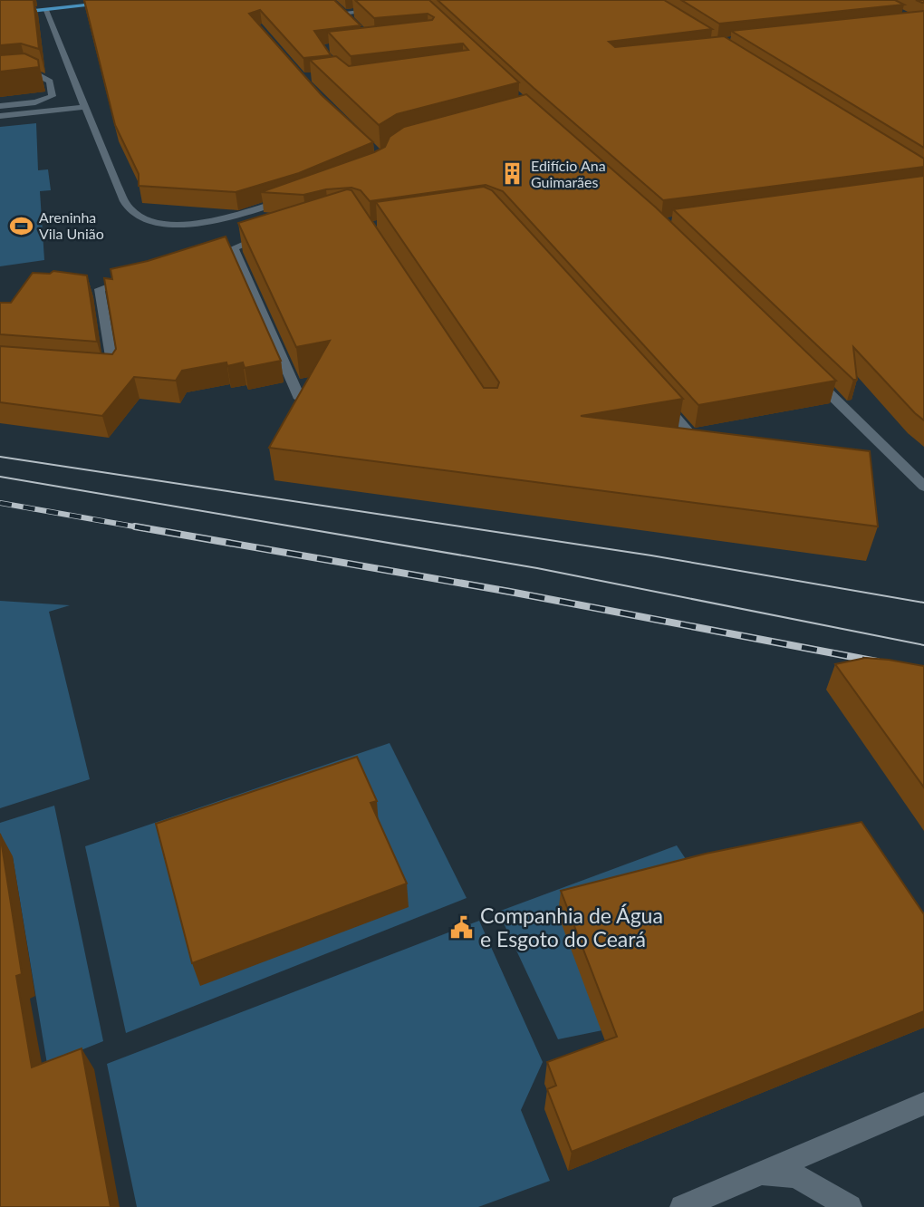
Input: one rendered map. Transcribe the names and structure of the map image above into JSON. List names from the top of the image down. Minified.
{"places":{"building":["Edifício Ana Guimarães"],"sports":["Areninha Vila União"],"public building":["Companhia de Água e Esgoto do Ceará"]}}
